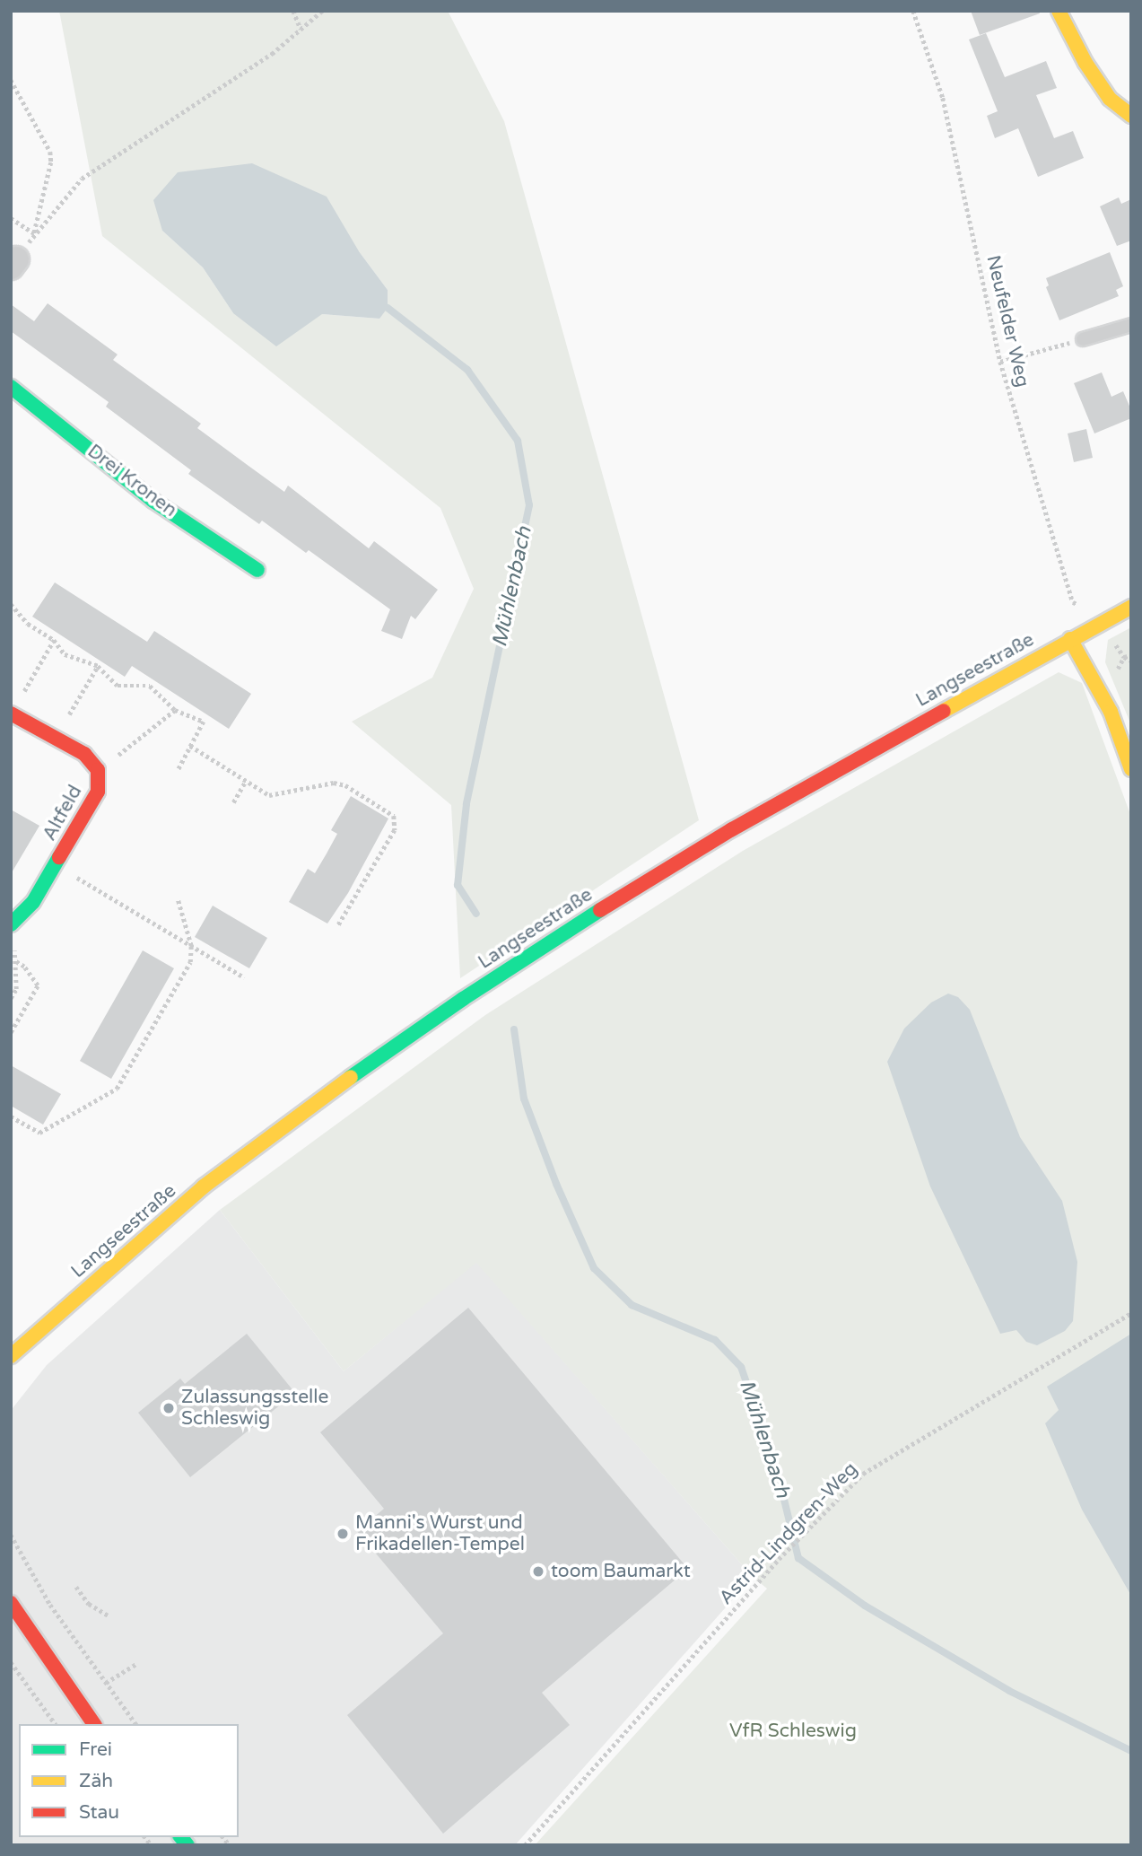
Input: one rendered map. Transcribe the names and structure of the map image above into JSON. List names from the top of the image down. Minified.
{"streets":{"street":["Drei Kronen","Langseestraße","Altfeld"],"path":["Neufelder Weg","Astrid-Lindgren-Weg"]},"crossings":[["Neufelder Weg","Langseestraße"]],"water":["Mühlenbach"],"parks":["VfR Schleswig"],"places":["Zulassungsstelle Schleswig","Manni's Wurst und Frikadellen-Tempel","toom Baumarkt"],"legend":["Frei","Zäh","Stau"]}
